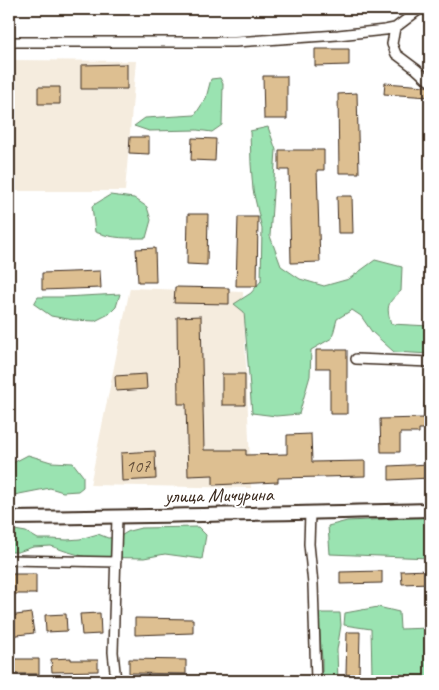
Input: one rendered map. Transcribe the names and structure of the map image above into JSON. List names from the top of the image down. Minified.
{"streets":{"main road":["улица Мичурина"]},"house_numbers":["107"]}
